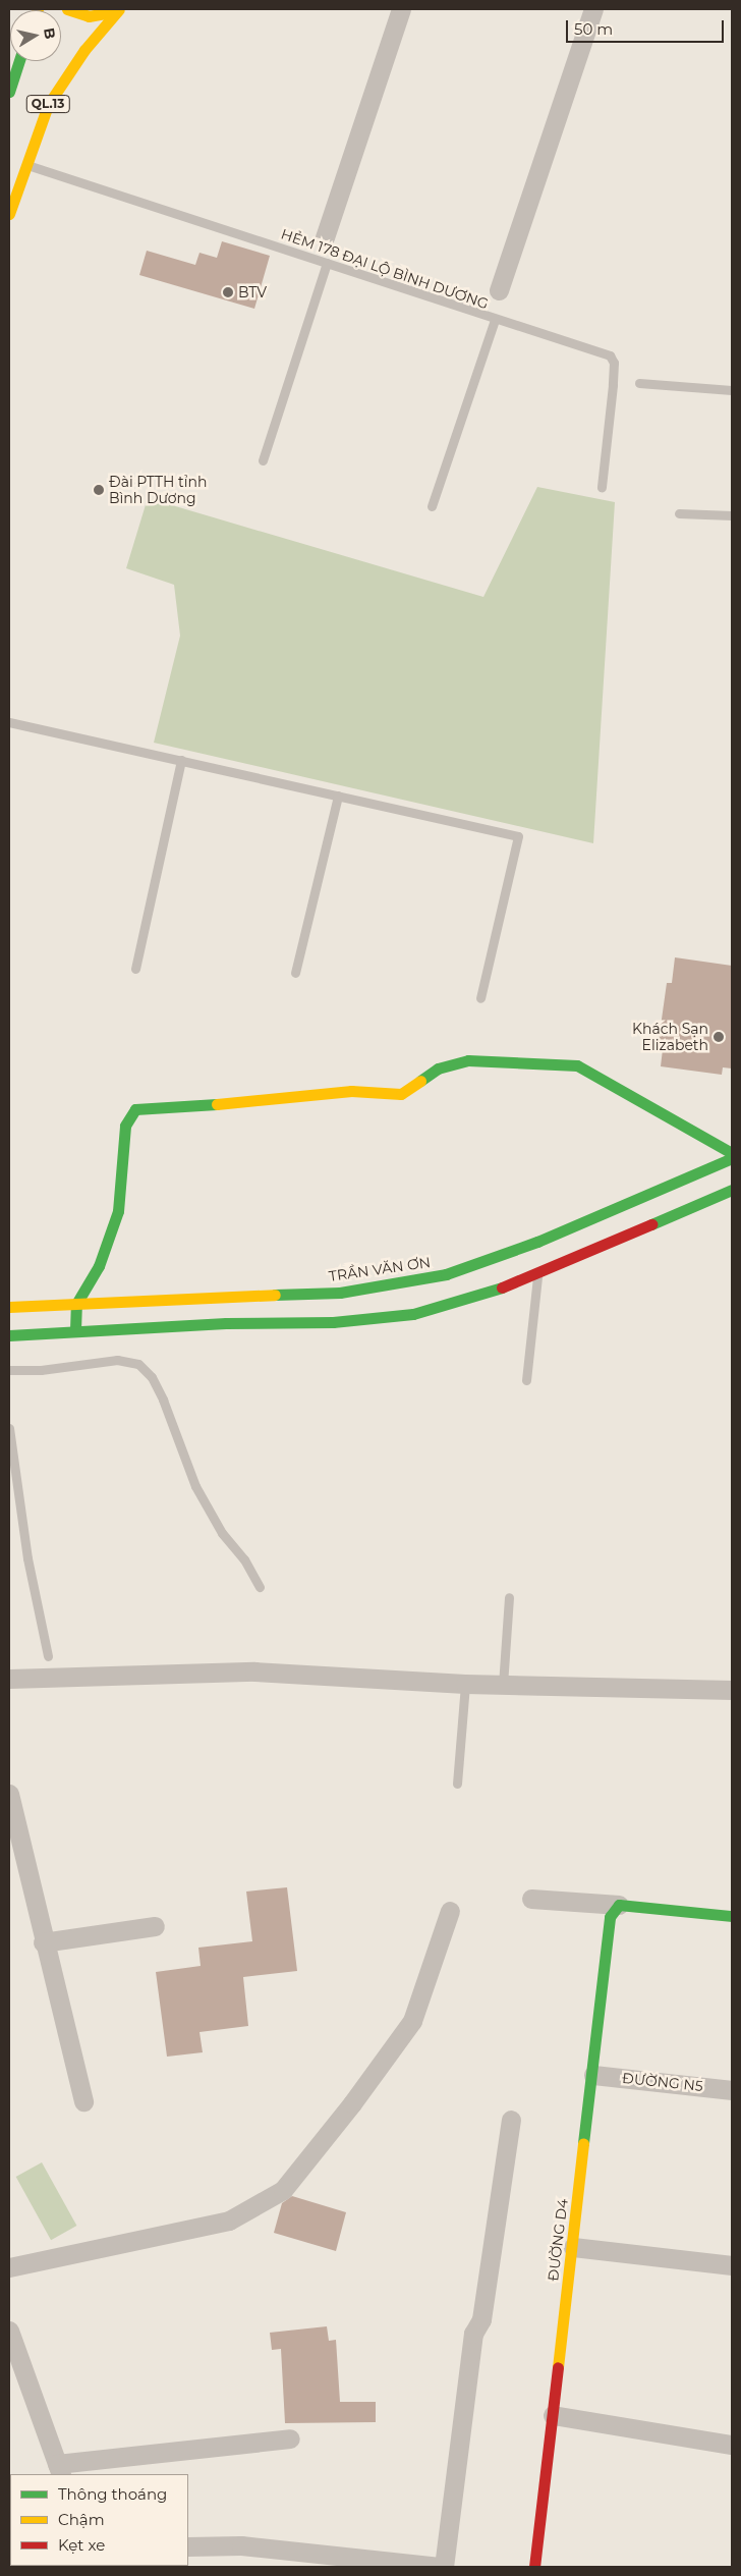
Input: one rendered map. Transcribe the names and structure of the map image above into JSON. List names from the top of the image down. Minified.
{"streets":{"main road":["QL.13","TRẦN VĂN ƠN","ĐƯỜNG D4"],"street":["ĐƯỜNG N5"],"lane":["HẺM 178 ĐẠI LỘ BÌNH DƯƠNG"]},"crossings":[["QL.13","HẺM 178 ĐẠI LỘ BÌNH DƯƠNG"],["ĐƯỜNG N5","ĐƯỜNG D4"]],"places":["BTV","Đài PTTH tỉnh Bình Dương","Khách Sạn Elizabeth"],"legend":["Thông thoáng","Chậm","Kẹt xe"],"scale_bar":"50 m","north":"right"}
